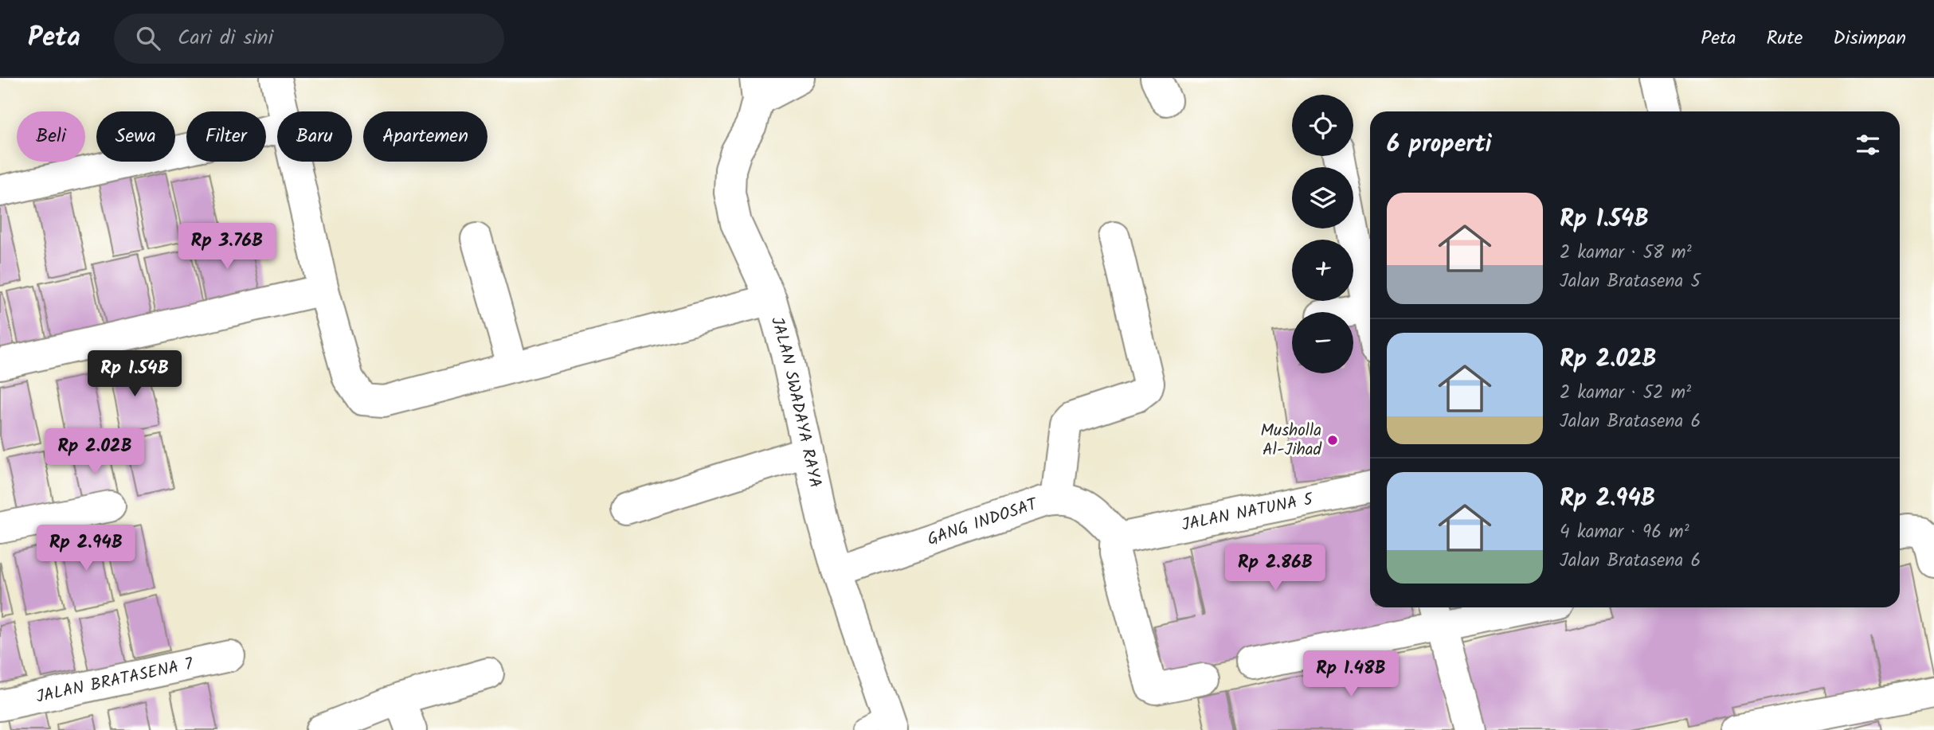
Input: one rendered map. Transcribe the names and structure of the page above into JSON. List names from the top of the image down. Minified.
{"streets":{"street":["JALAN SWADAYA RAYA","JALAN NATUNA 5","GANG INDOSAT","JALAN BRATASENA 7"]},"crossings":[["JALAN SWADAYA RAYA","GANG INDOSAT"],["JALAN NATUNA 5","GANG INDOSAT"]],"places":["Musholla Al-Jihad"],"page":{"header":"Peta","search":"Cari di sini","nav":["Peta","Rute","Disimpan"],"map_buttons":["+","−"],"chip":["Beli","Sewa","Filter","Baru","Apartemen"],"heading":"6 properti","list":[{"name":"Rp 1.54B","note":"2 kamar · 58 m² · Jalan Bratasena 5"},{"name":"Rp 2.02B","note":"2 kamar · 52 m² · Jalan Bratasena 6"},{"name":"Rp 2.94B","note":"4 kamar · 96 m² · Jalan Bratasena 6"}],"price":["Rp 3.76B","Rp 1.54B","Rp 2.02B","Rp 2.94B","Rp 2.86B","Rp 1.48B"]}}
